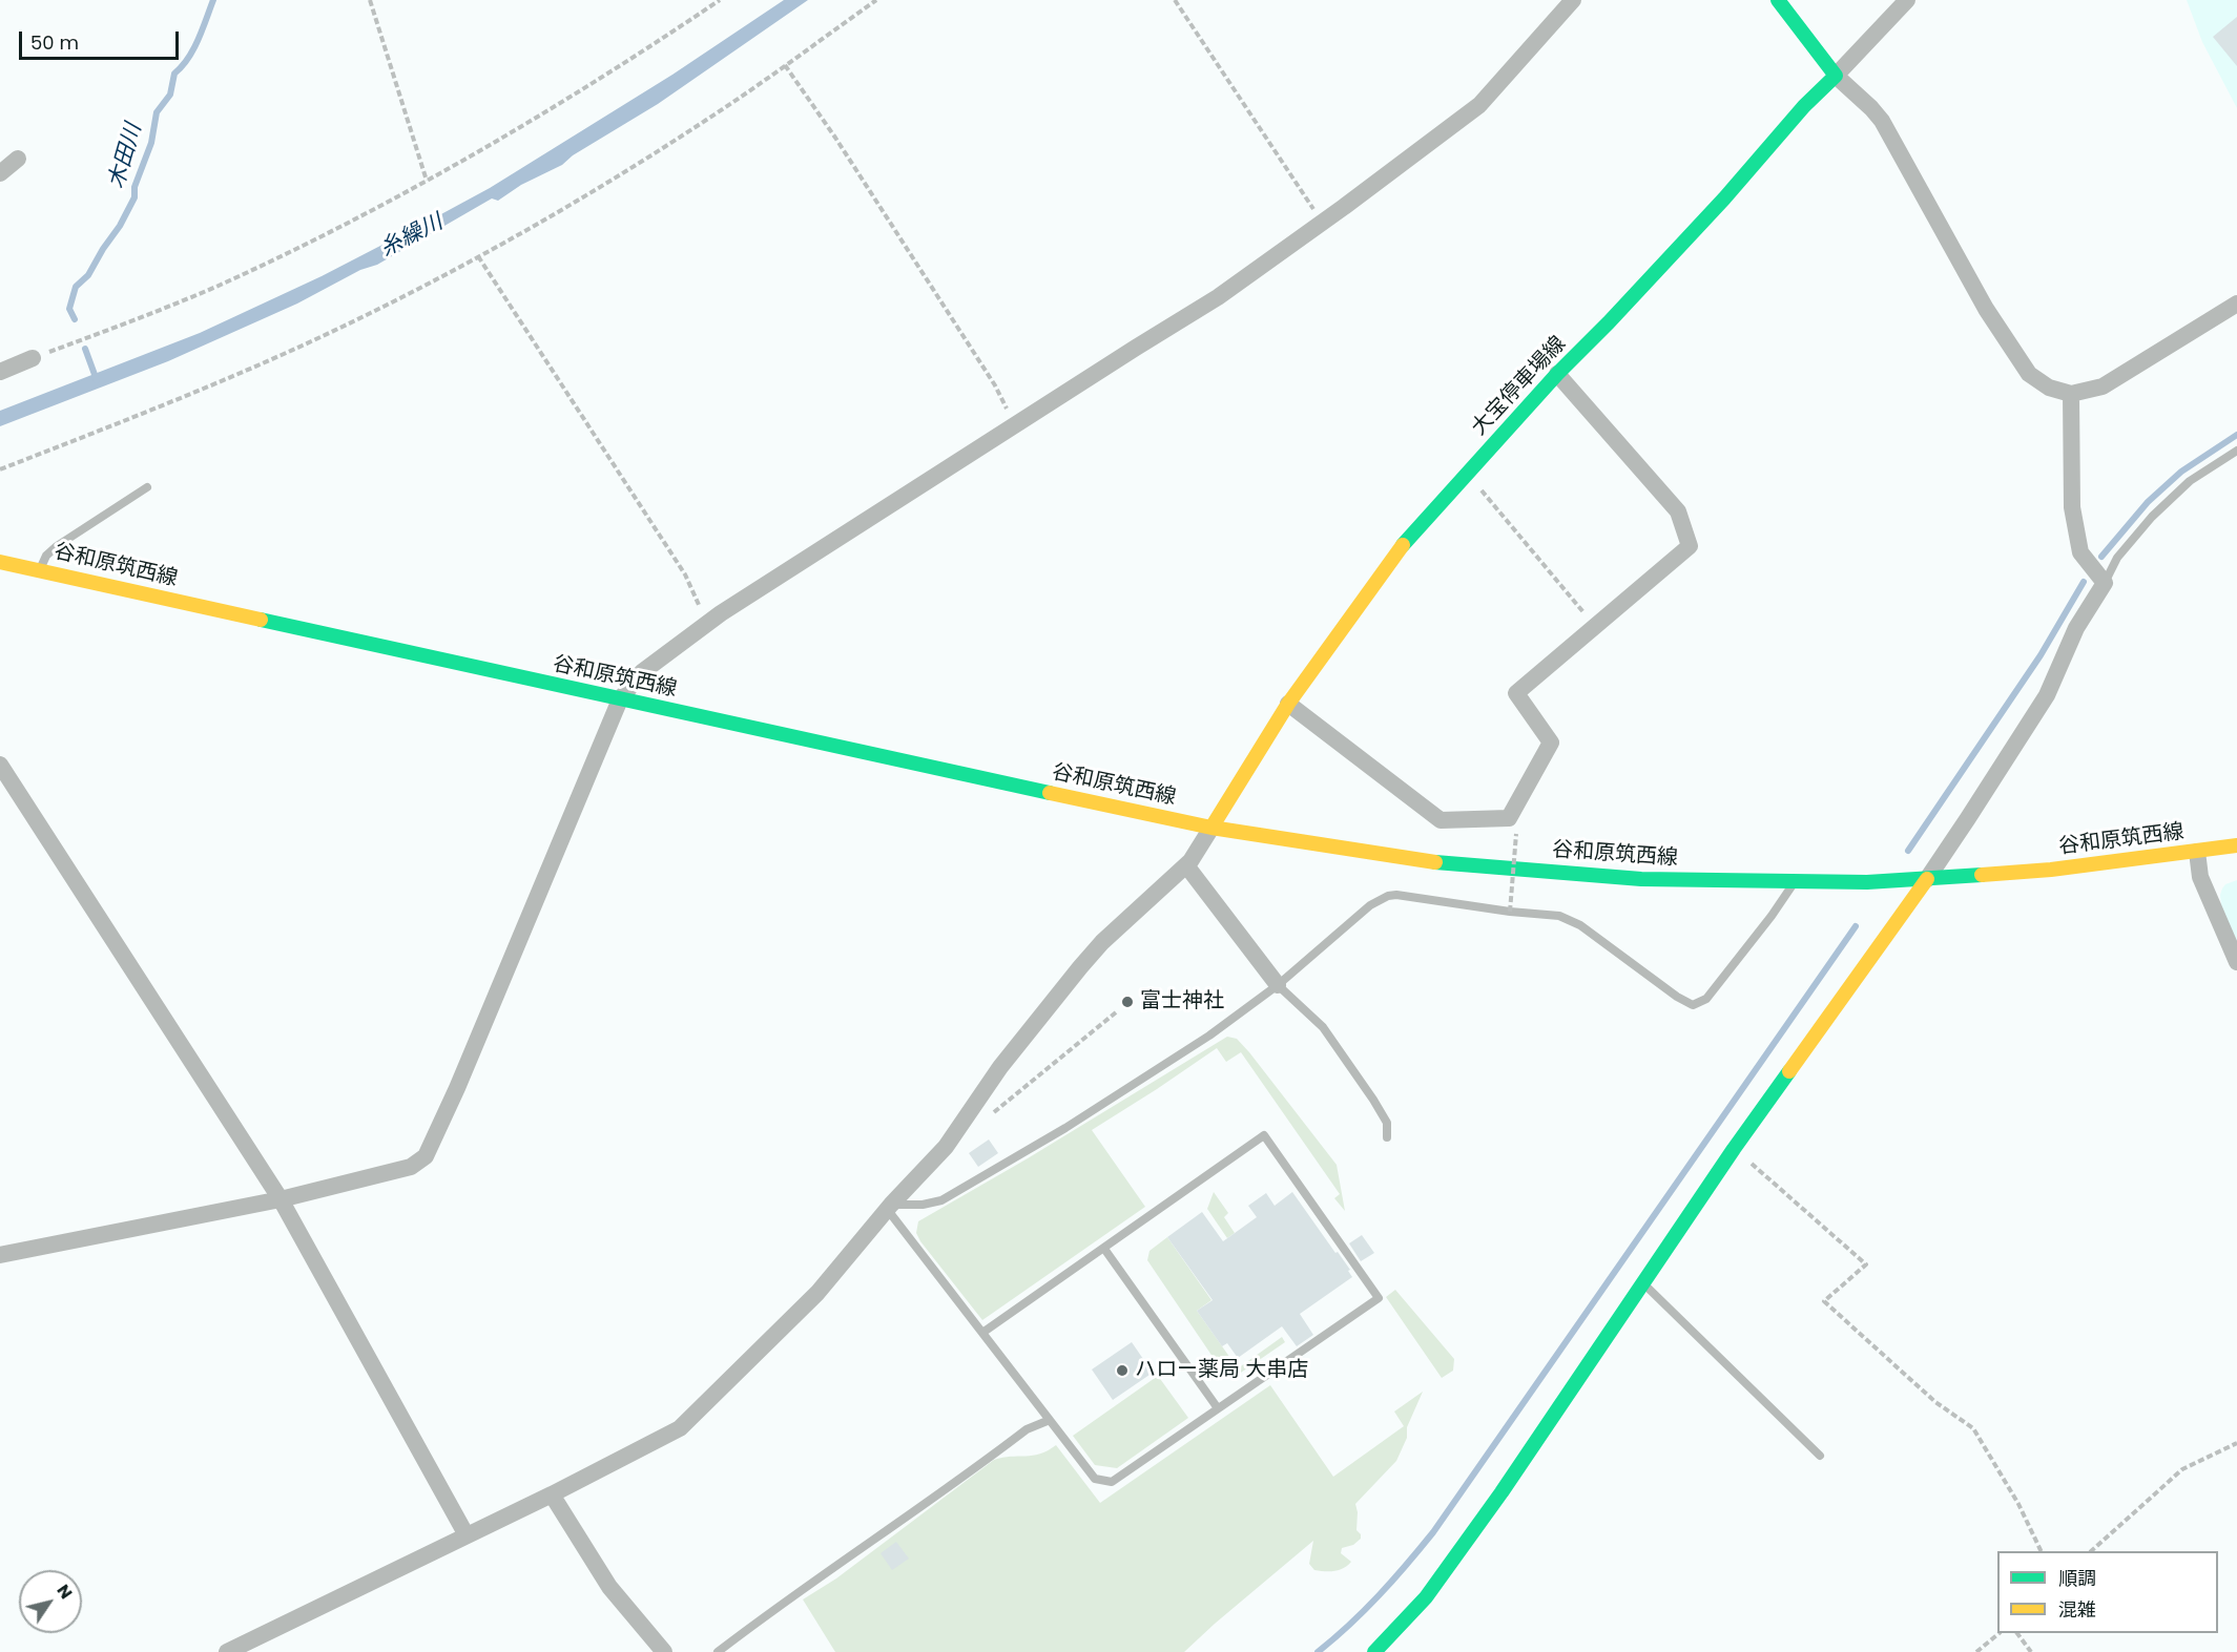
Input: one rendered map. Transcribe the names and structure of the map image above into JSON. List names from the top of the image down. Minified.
{"streets":{"main road":["大宝停車場線","谷和原筑西線"]},"crossings":[["大宝停車場線","谷和原筑西線"]],"water":["木田川","糸繰川"],"places":["富士神社","ハロー薬局 大串店"],"legend":["順調","混雑"],"scale_bar":"50 m","north":"top right"}
